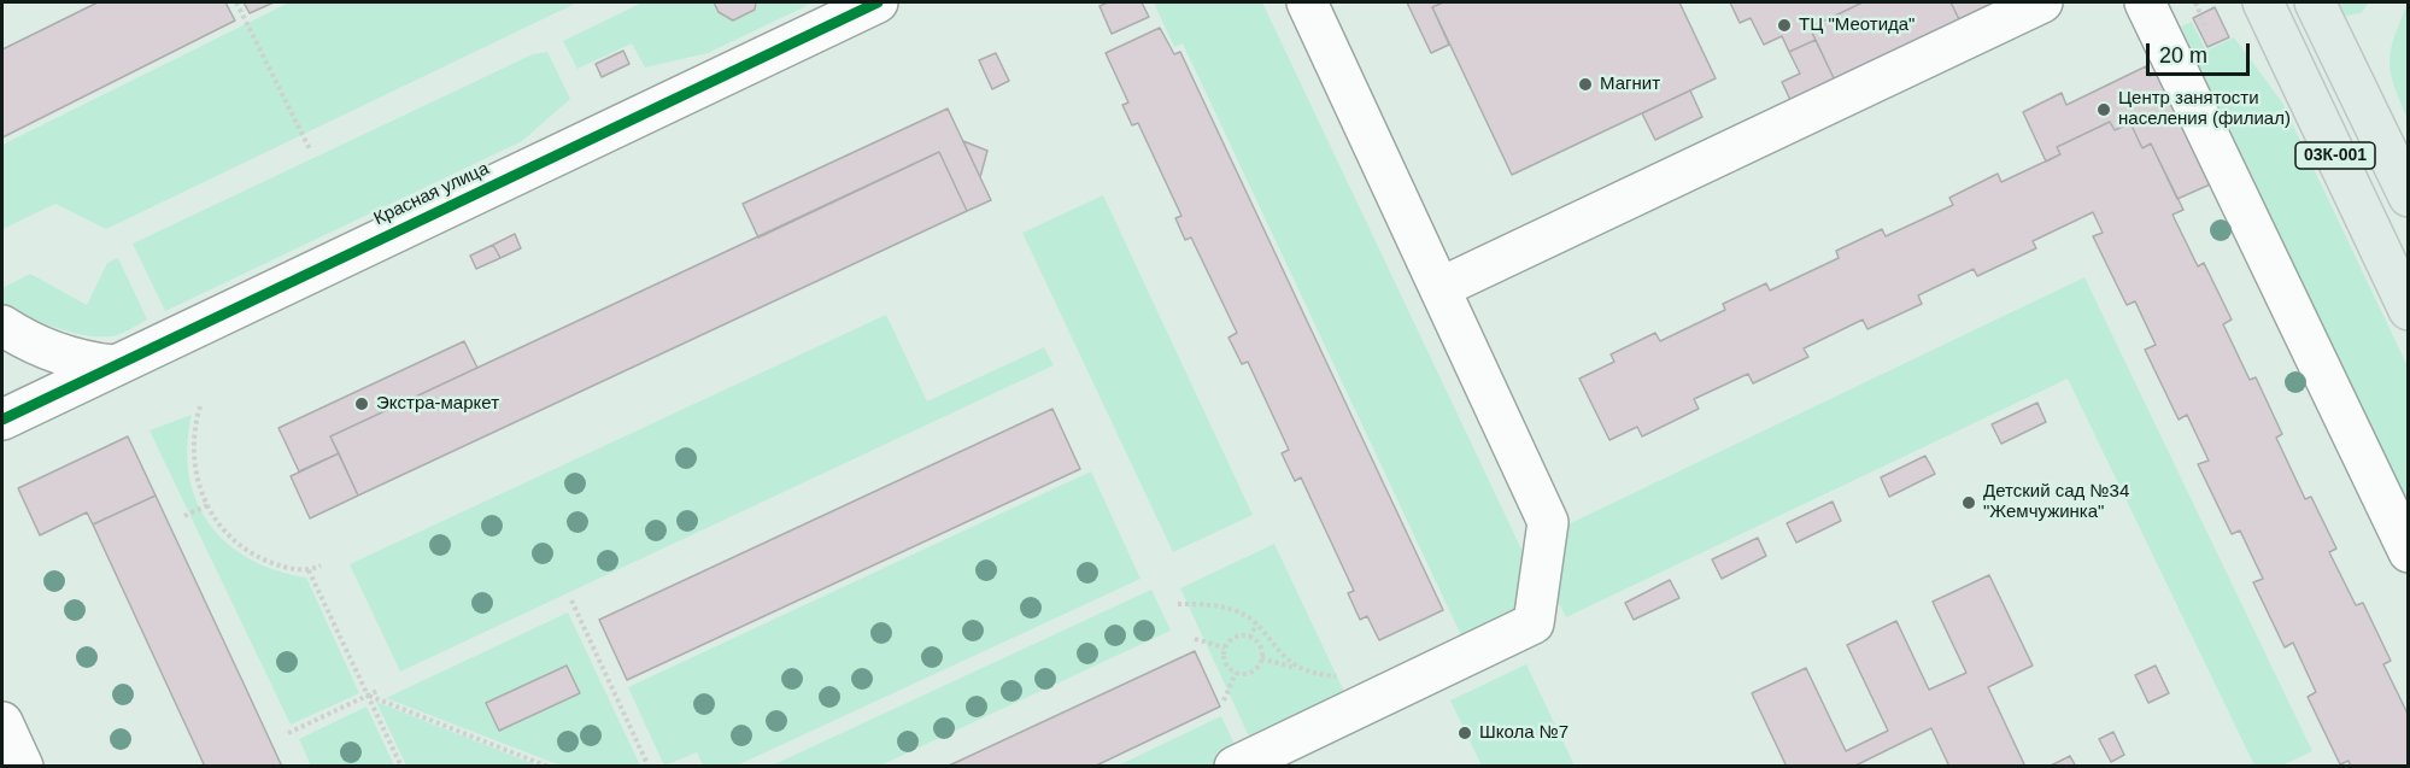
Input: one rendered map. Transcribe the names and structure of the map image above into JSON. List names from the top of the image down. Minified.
{"streets":{"main road":["03К-001"],"street":["Красная улица"]},"places":["ТЦ \"Меотида\"","Магнит","Центр занятости населения (филиал)","Экстра-маркет","Детский сад №34 \"Жемчужинка\"","Школа №7"],"scale_bar":"20 m"}
